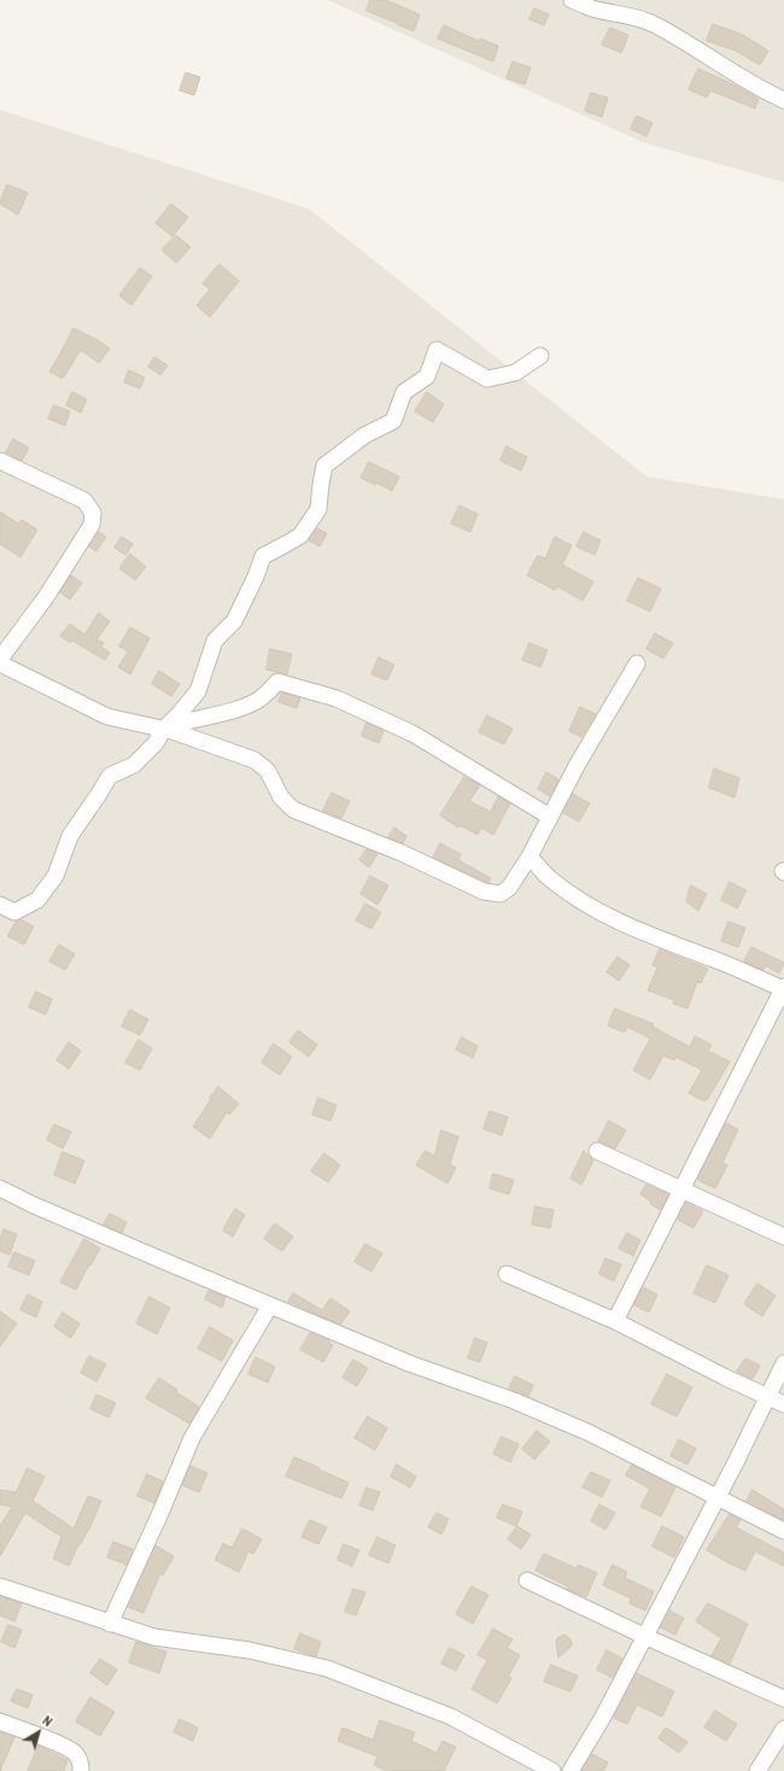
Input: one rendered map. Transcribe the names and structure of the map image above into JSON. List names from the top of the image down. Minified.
{"north":"top right"}
